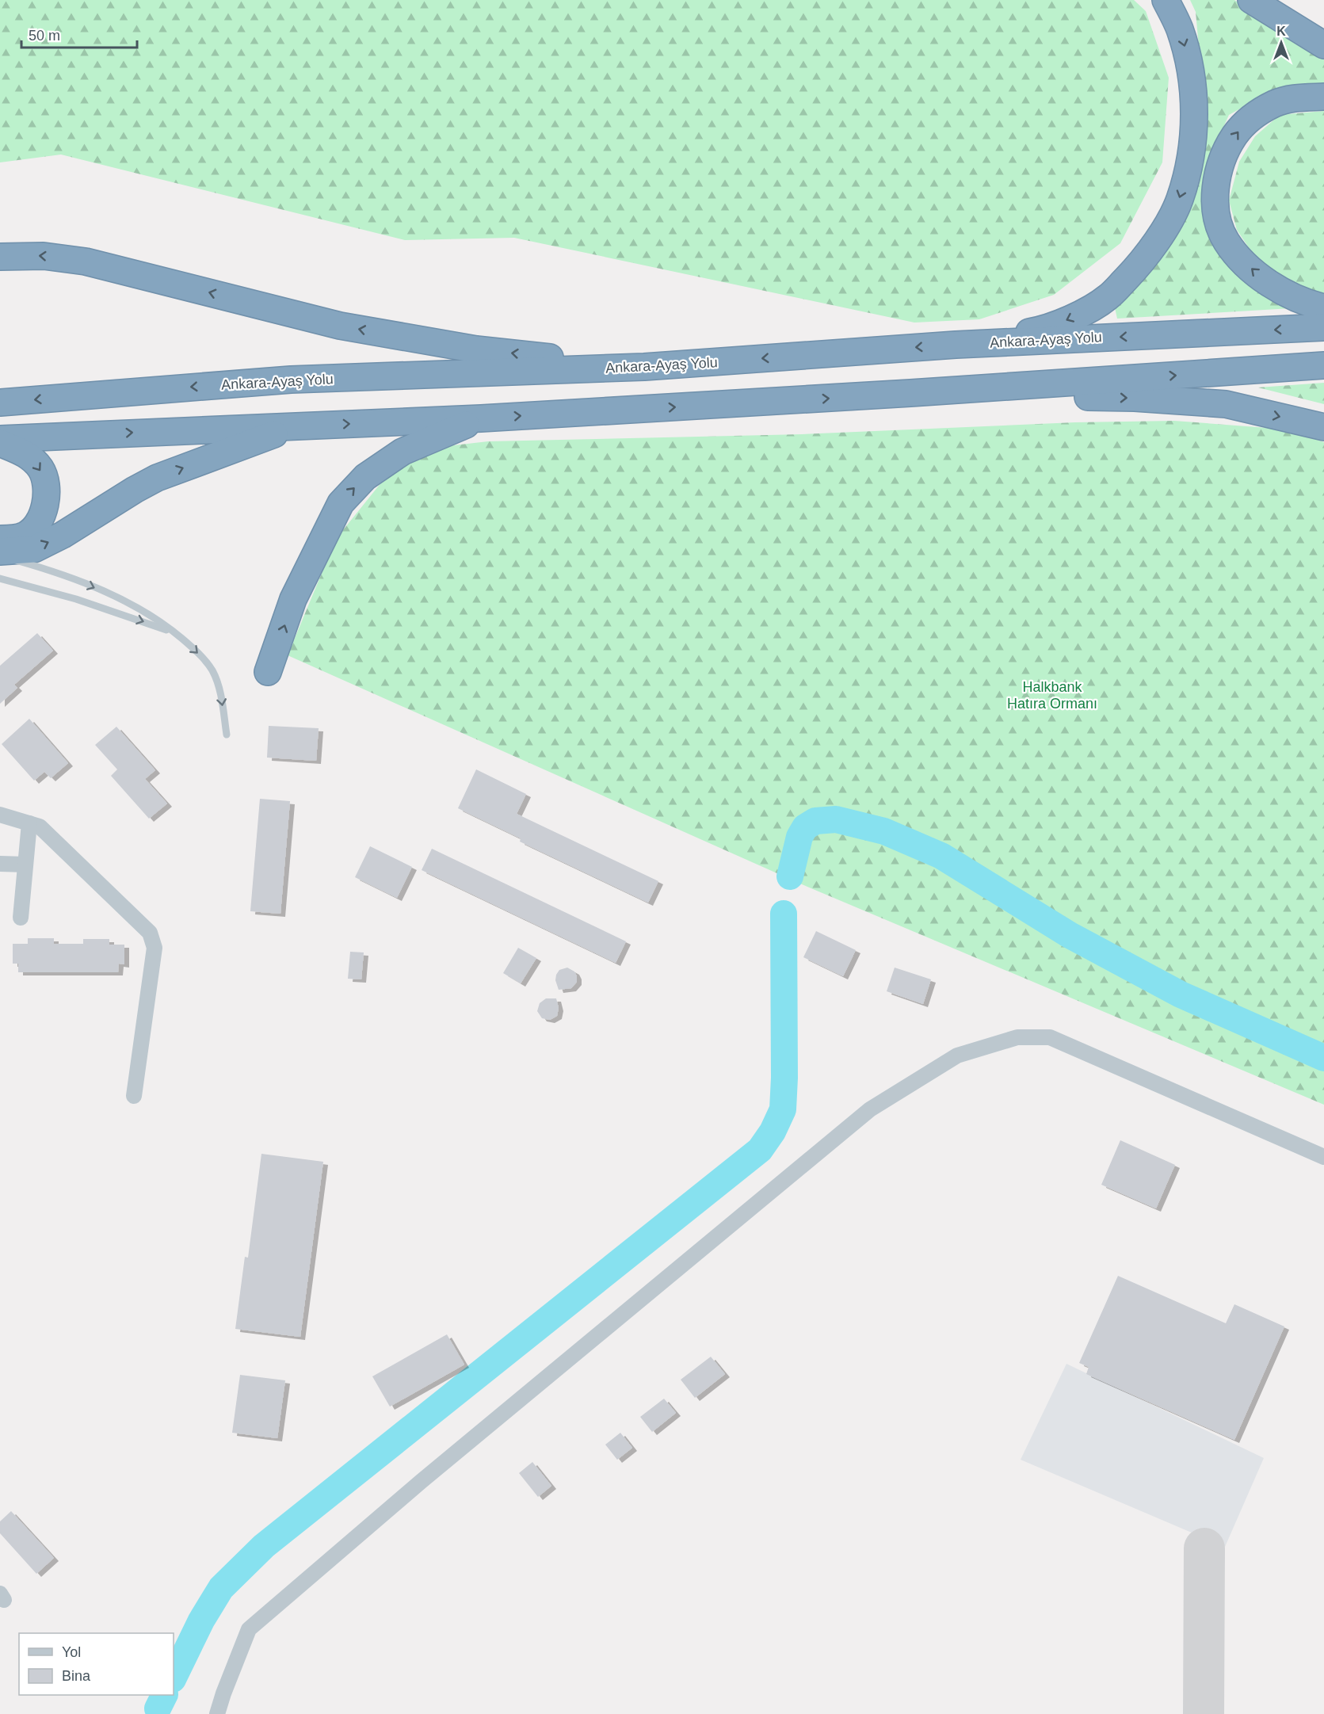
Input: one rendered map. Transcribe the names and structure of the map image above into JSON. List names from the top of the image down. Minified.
{"streets":{"highway":["Ankara-Ayaş Yolu"]},"parks":["Halkbank Hatıra Ormanı"],"legend":["Yol","Bina"],"scale_bar":"50 m","north":"top"}
